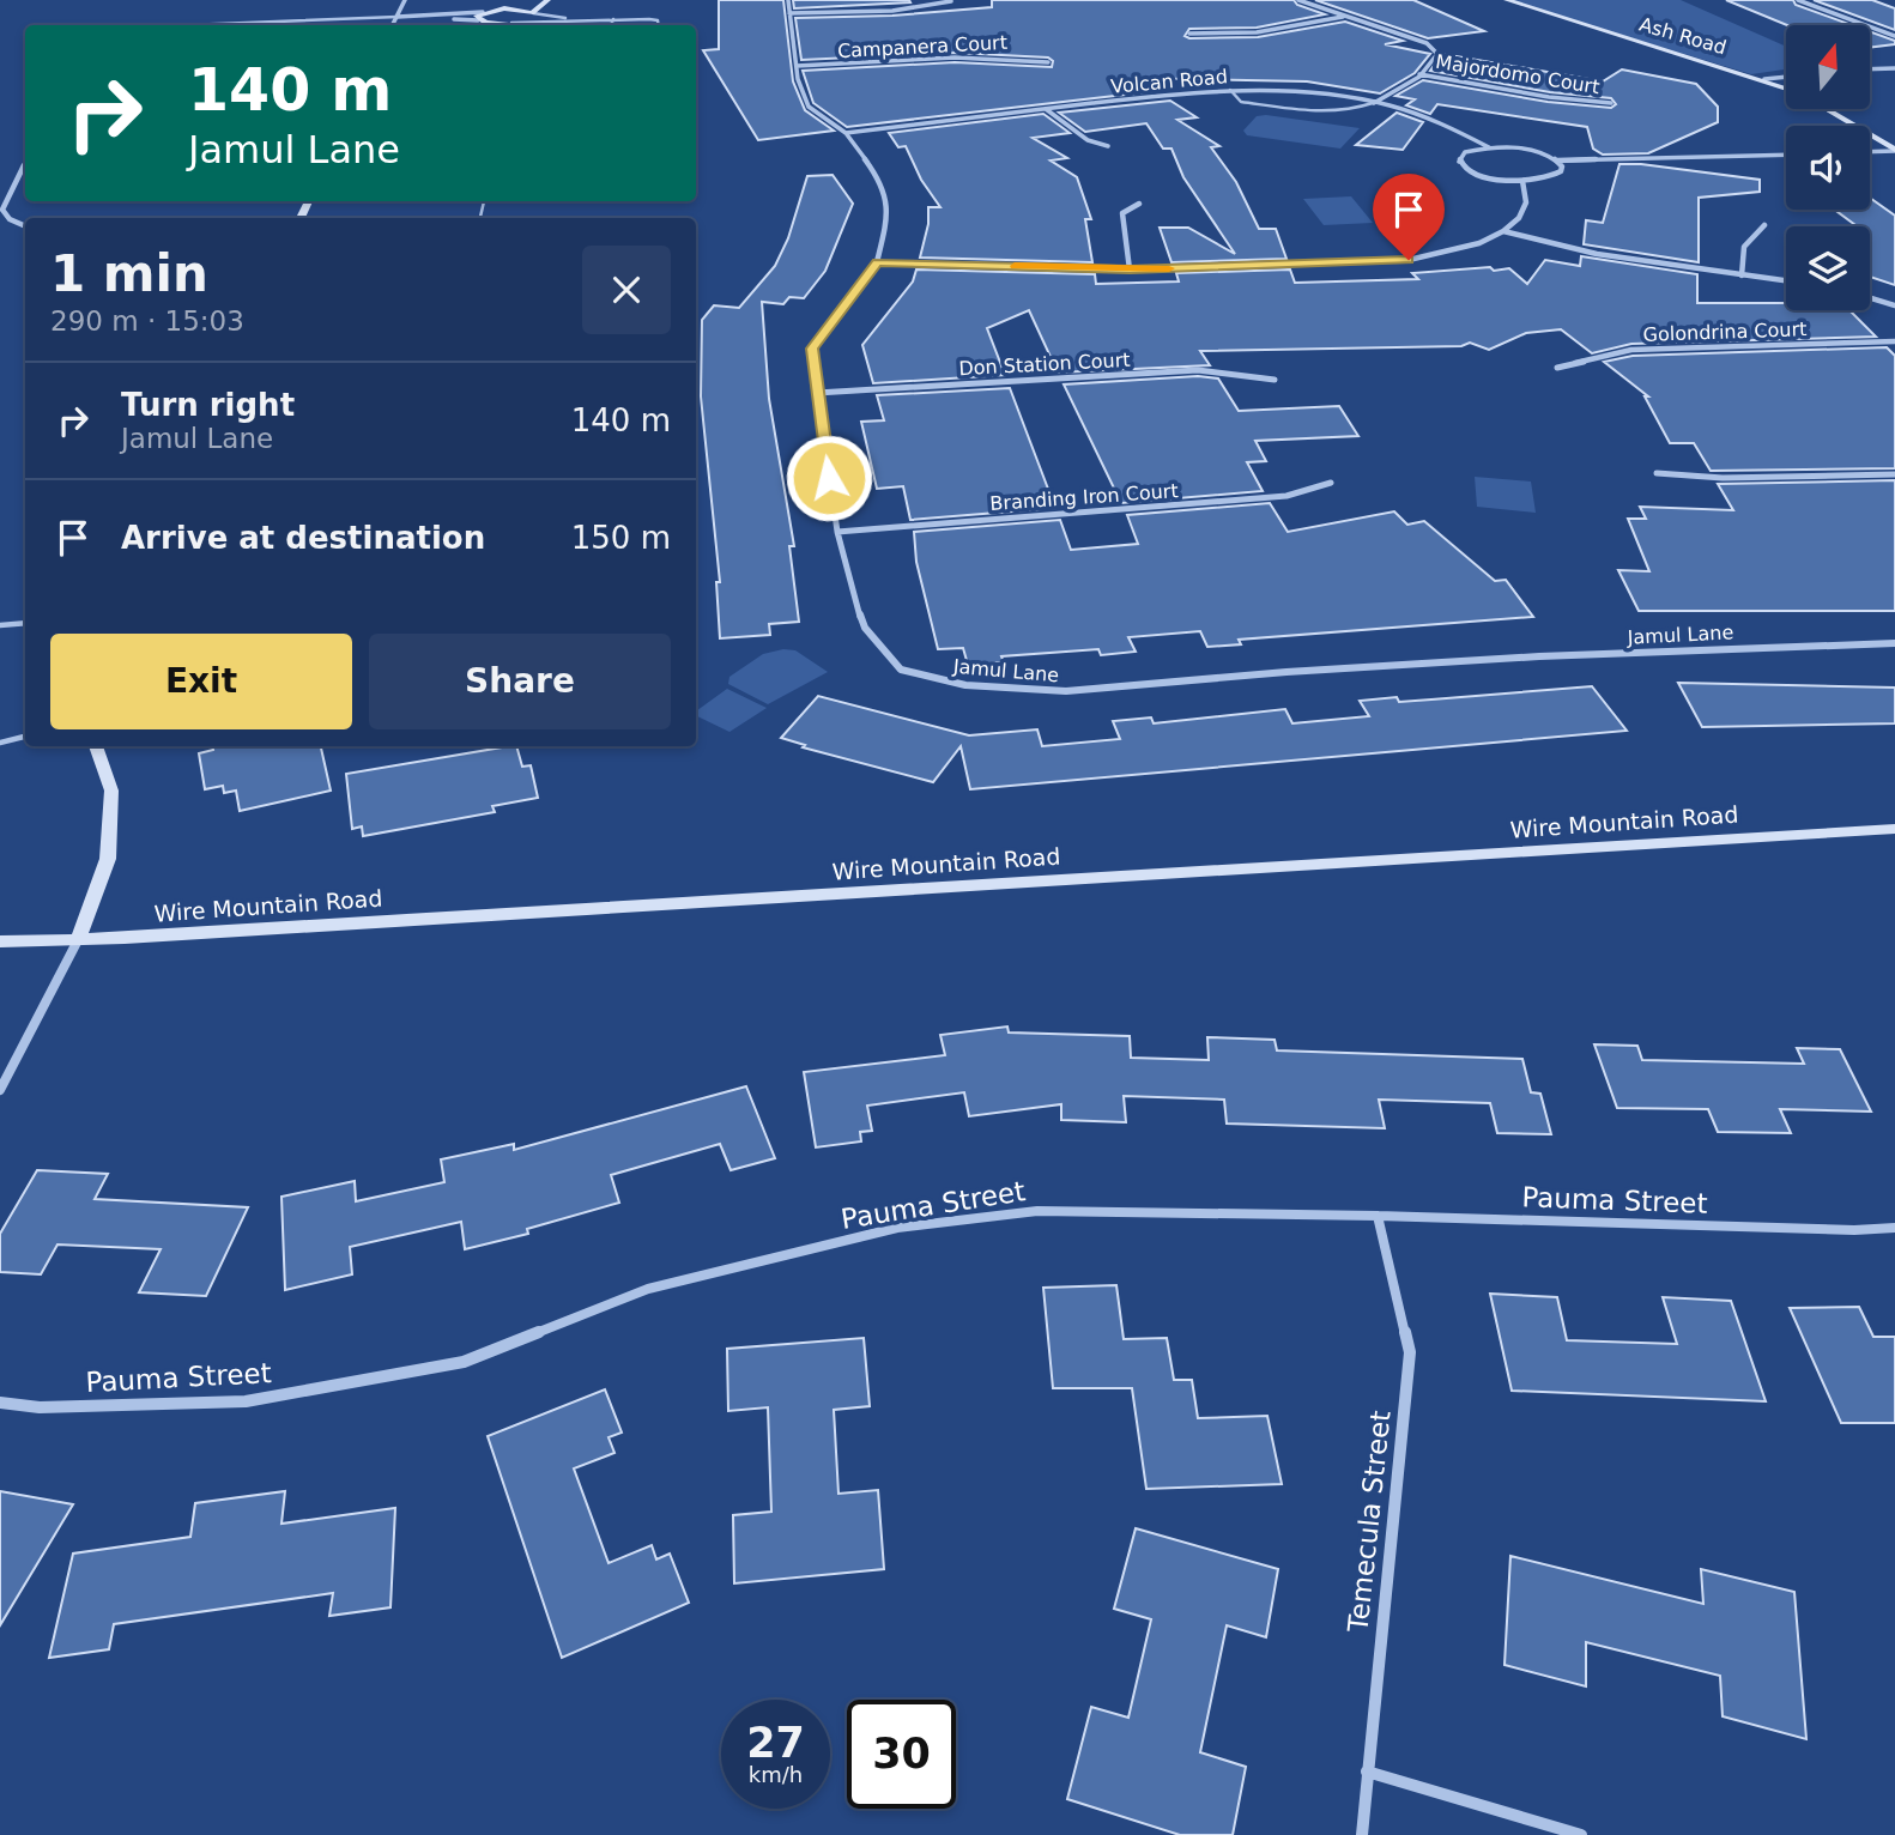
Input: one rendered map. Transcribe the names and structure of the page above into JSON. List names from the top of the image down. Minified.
{"streets":{"main road":["Ash Road","Wire Mountain Road"],"street":["Campanera Court","Majordomo Court","Volcan Road","Golondrina Court","Don Station Court","Branding Iron Court","Jamul Lane","Pauma Street","Temecula Street"]},"crossings":[["Don Station Court","Jamul Lane"],["Branding Iron Court","Jamul Lane"],["Pauma Street","Temecula Street"]],"north":"top","page":{"turn":["140 m","Jamul Lane"],"heading":["1 min","290 m · 15:03"],"list":[{"name":"Turn right","note":"Jamul Lane","value":"140 m"},{"name":"Arrive at destination","value":"150 m"}],"buttons":["Exit","Share"],"speed":"27 km/h","limit":"30"}}
